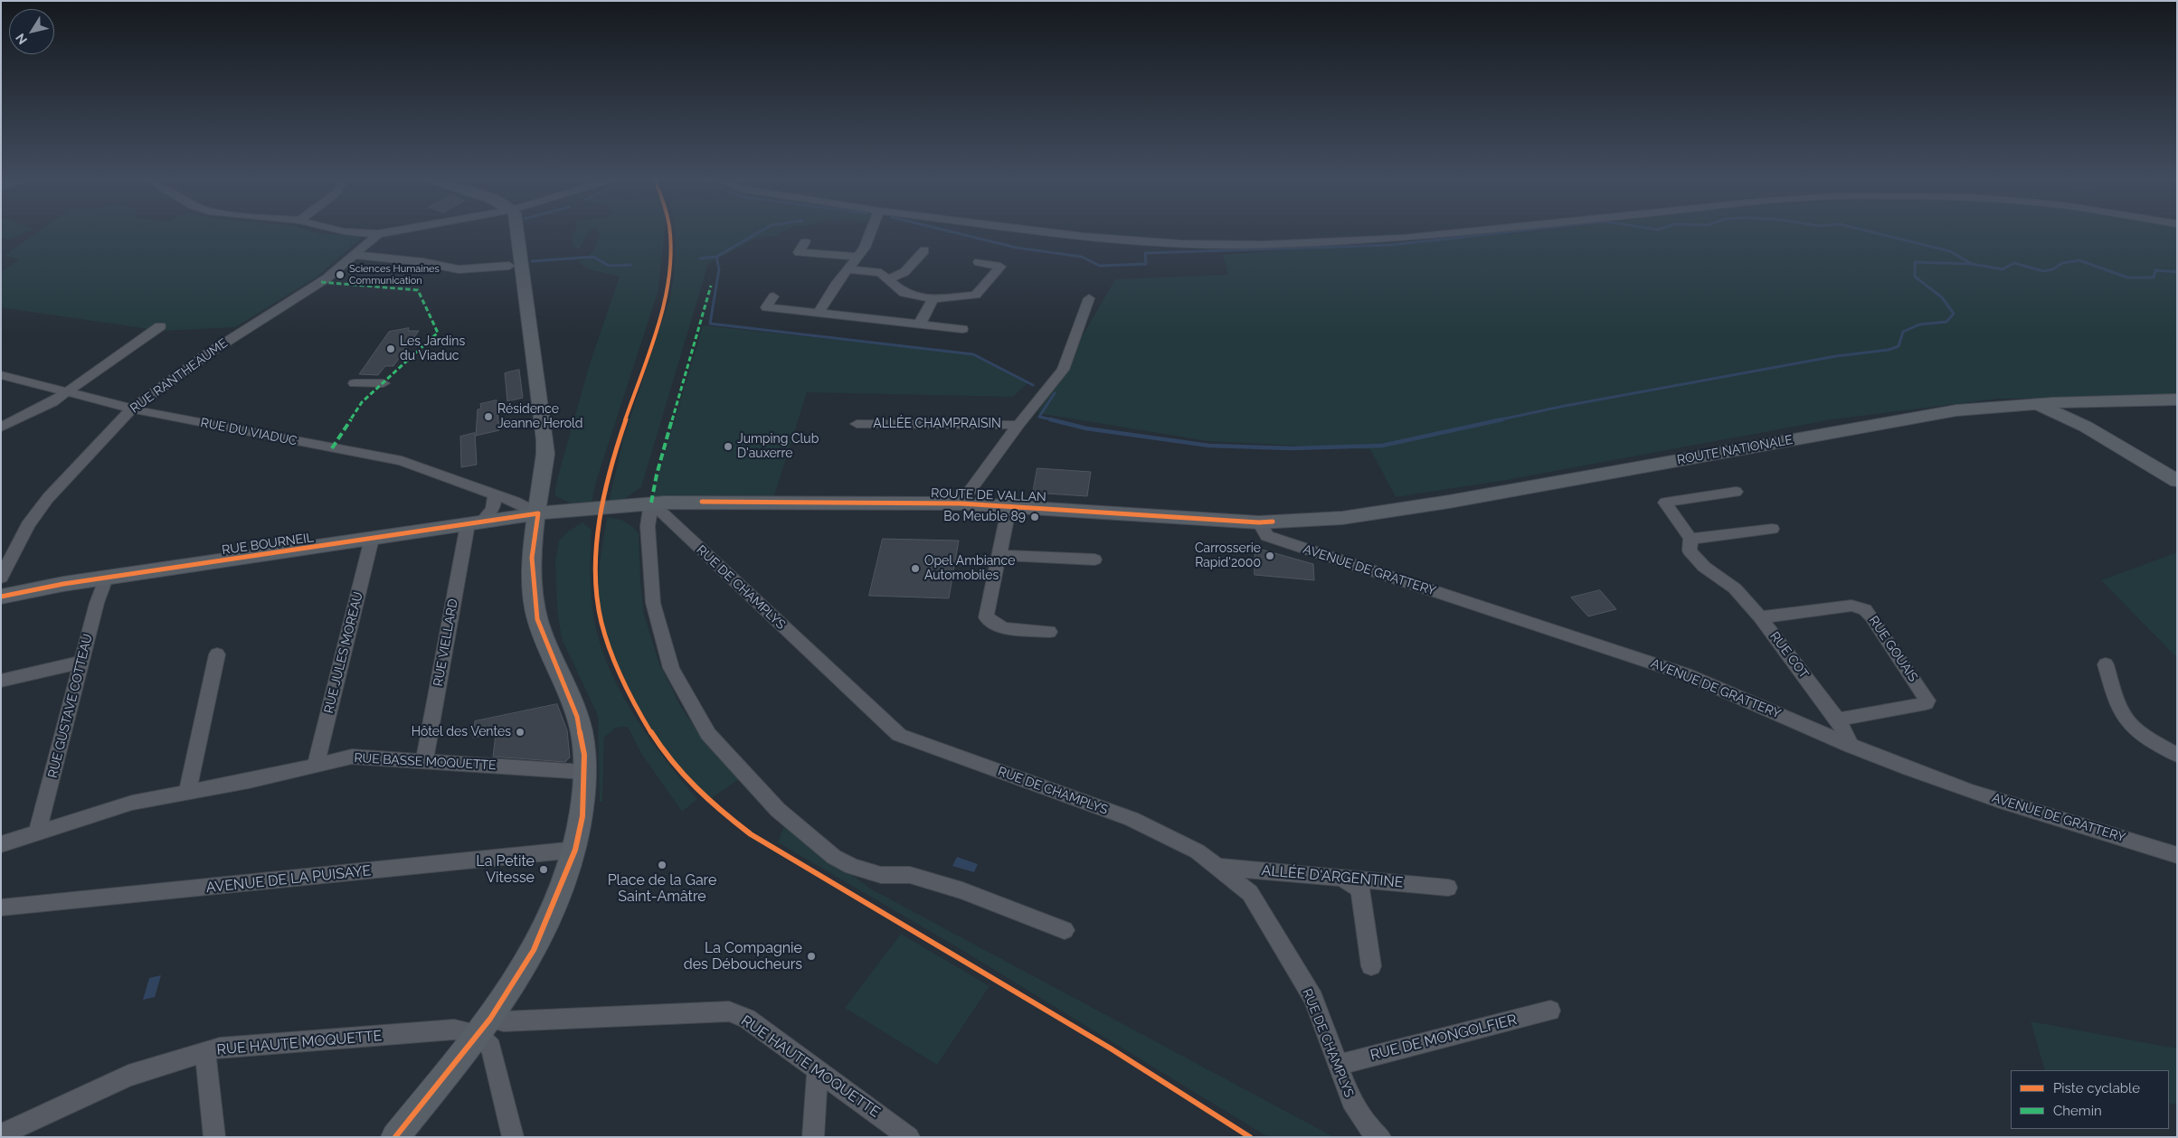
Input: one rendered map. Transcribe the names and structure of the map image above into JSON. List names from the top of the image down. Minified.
{"streets":{"main road":["ROUTE NATIONALE","ROUTE DE VALLAN","RUE BOURNEIL"],"street":["RUE RANTHEAUME","ALLÉE CHAMPRAISIN","RUE DU VIADUC","AVENUE DE GRATTERY","RUE DE CHAMPLYS","RUE VIELLARD","RUE GOUAIS","RUE JULES MOREAU","RUE COT","RUE GUSTAVE COTTEAU","RUE BASSE MOQUETTE","ALLÉE D'ARGENTINE","AVENUE DE LA PUISAYE","RUE DE MONGOLFIER","RUE HAUTE MOQUETTE"]},"crossings":[["RUE RANTHEAUME","RUE DU VIADUC"],["RUE DU VIADUC","RUE BOURNEIL"],["ROUTE NATIONALE","ROUTE DE VALLAN"],["ROUTE DE VALLAN","RUE BOURNEIL"],["ROUTE DE VALLAN","AVENUE DE GRATTERY"],["ROUTE DE VALLAN","RUE DE CHAMPLYS"],["RUE BOURNEIL","RUE VIELLARD"],["RUE BOURNEIL","RUE JULES MOREAU"],["RUE BOURNEIL","RUE GUSTAVE COTTEAU"],["AVENUE DE GRATTERY","RUE COT"],["RUE DE CHAMPLYS","ALLÉE D'ARGENTINE"],["RUE DE CHAMPLYS","RUE DE MONGOLFIER"],["RUE VIELLARD","RUE BASSE MOQUETTE"],["RUE GOUAIS","RUE COT"],["RUE JULES MOREAU","RUE BASSE MOQUETTE"],["RUE GUSTAVE COTTEAU","RUE BASSE MOQUETTE"]],"places":["Sciences Humaines Communication","Les Jardins du Viaduc","Résidence Jeanne Herold","Jumping Club D'auxerre","Bo Meuble 89","Carrosserie Rapid'2000","Opel Ambiance Automobiles","Hôtel des Ventes","Place de la Gare Saint-Amâtre","La Petite Vitesse","La Compagnie des Déboucheurs"],"legend":["Piste cyclable","Chemin"],"north":"bottom left"}
